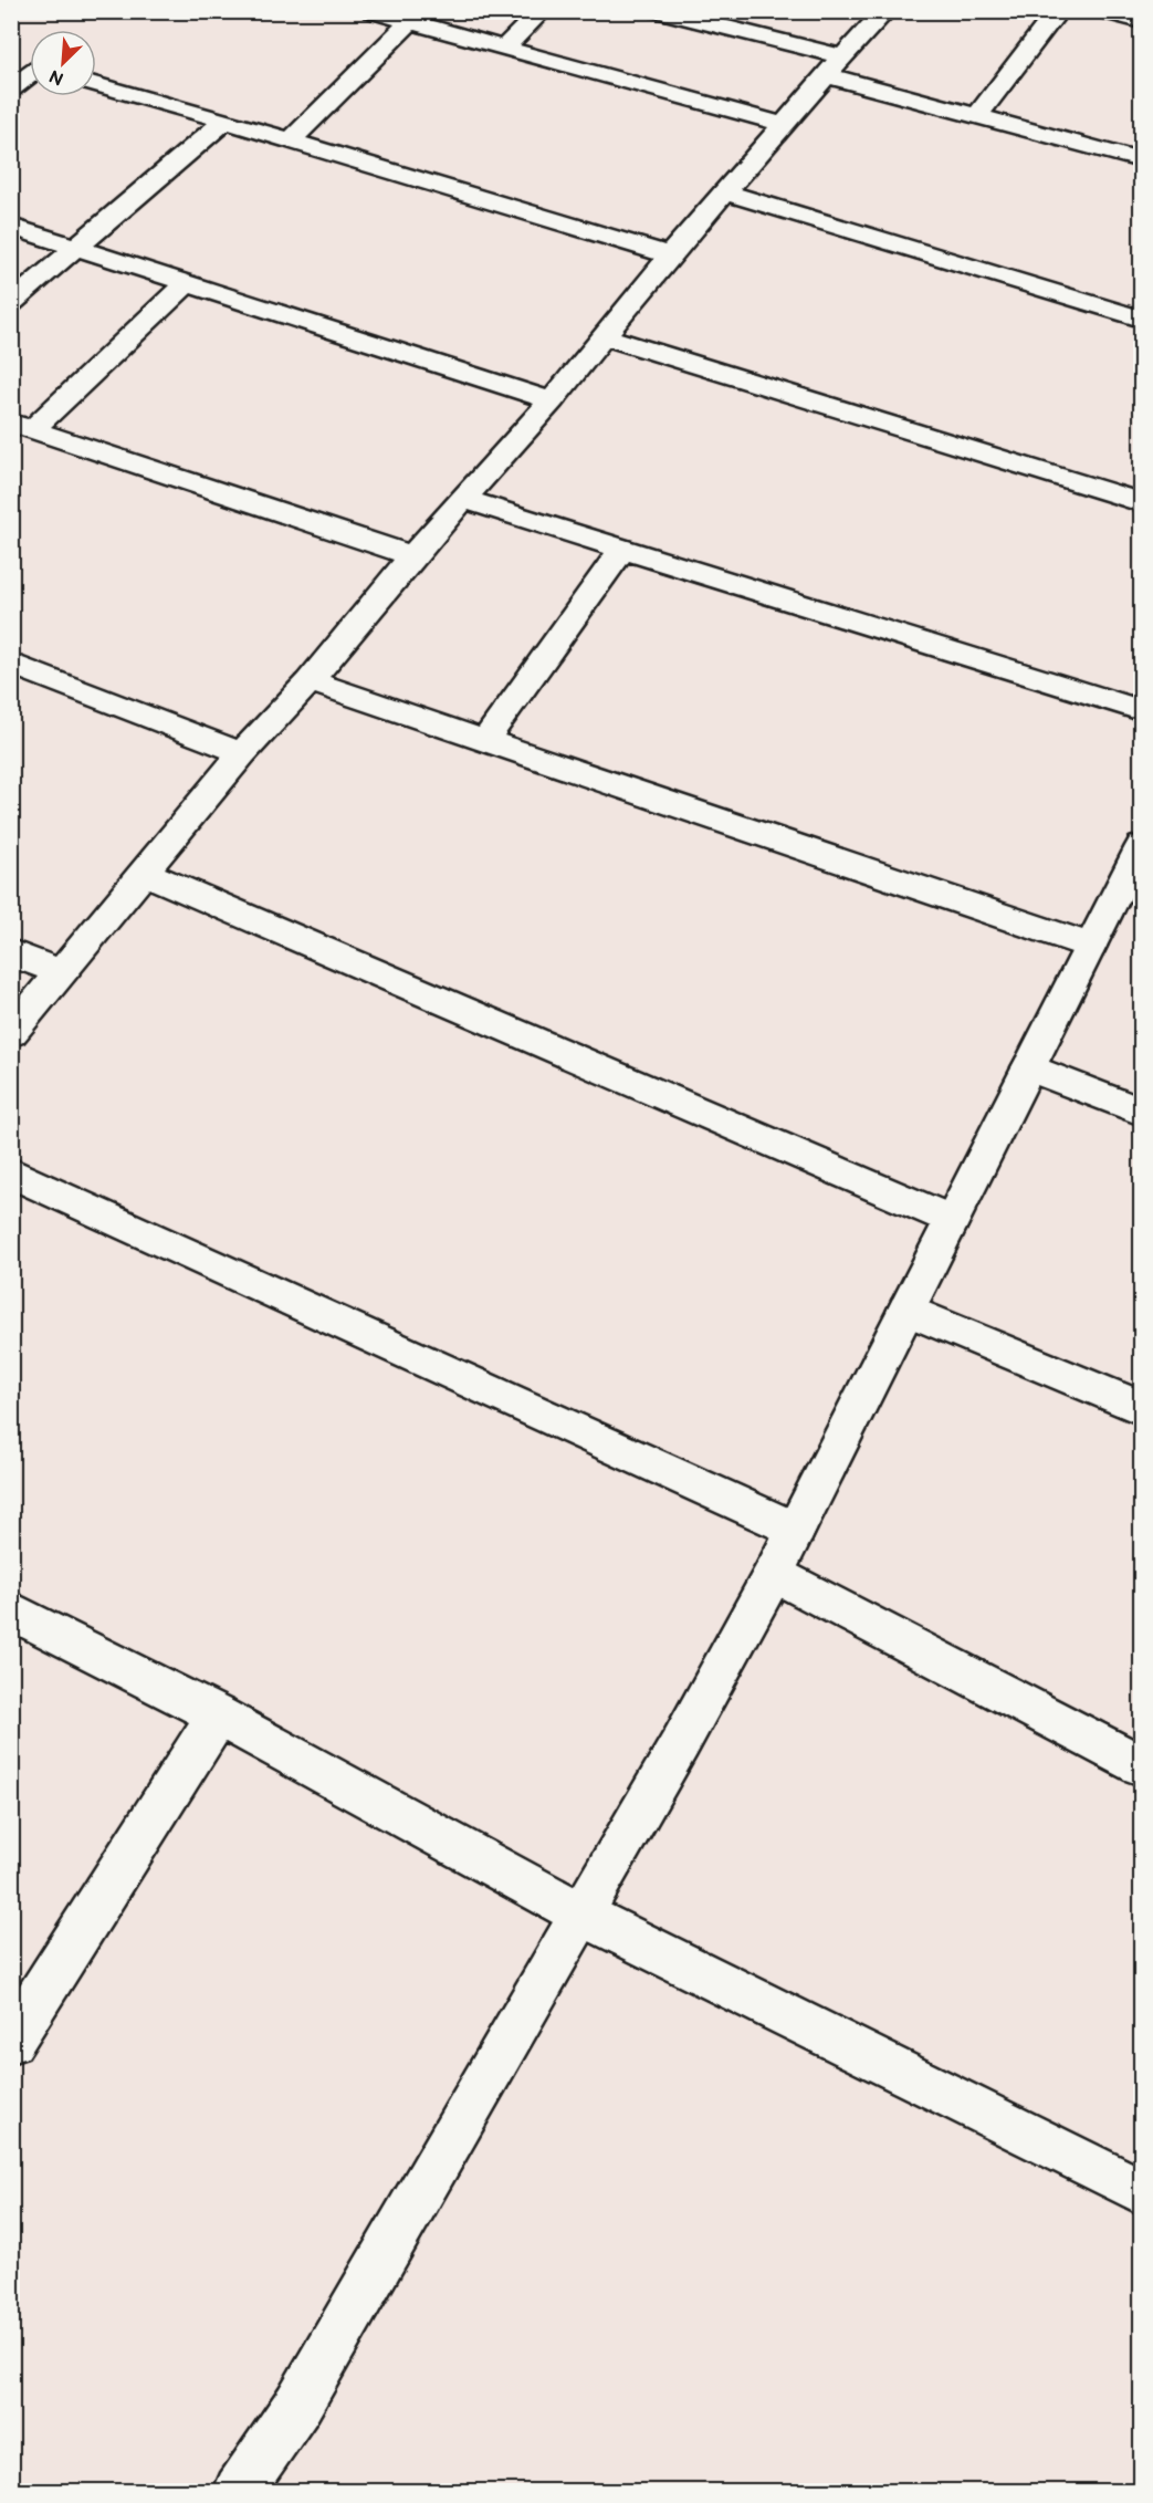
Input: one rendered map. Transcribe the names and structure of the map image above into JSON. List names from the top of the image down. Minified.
{"north":"bottom left"}
